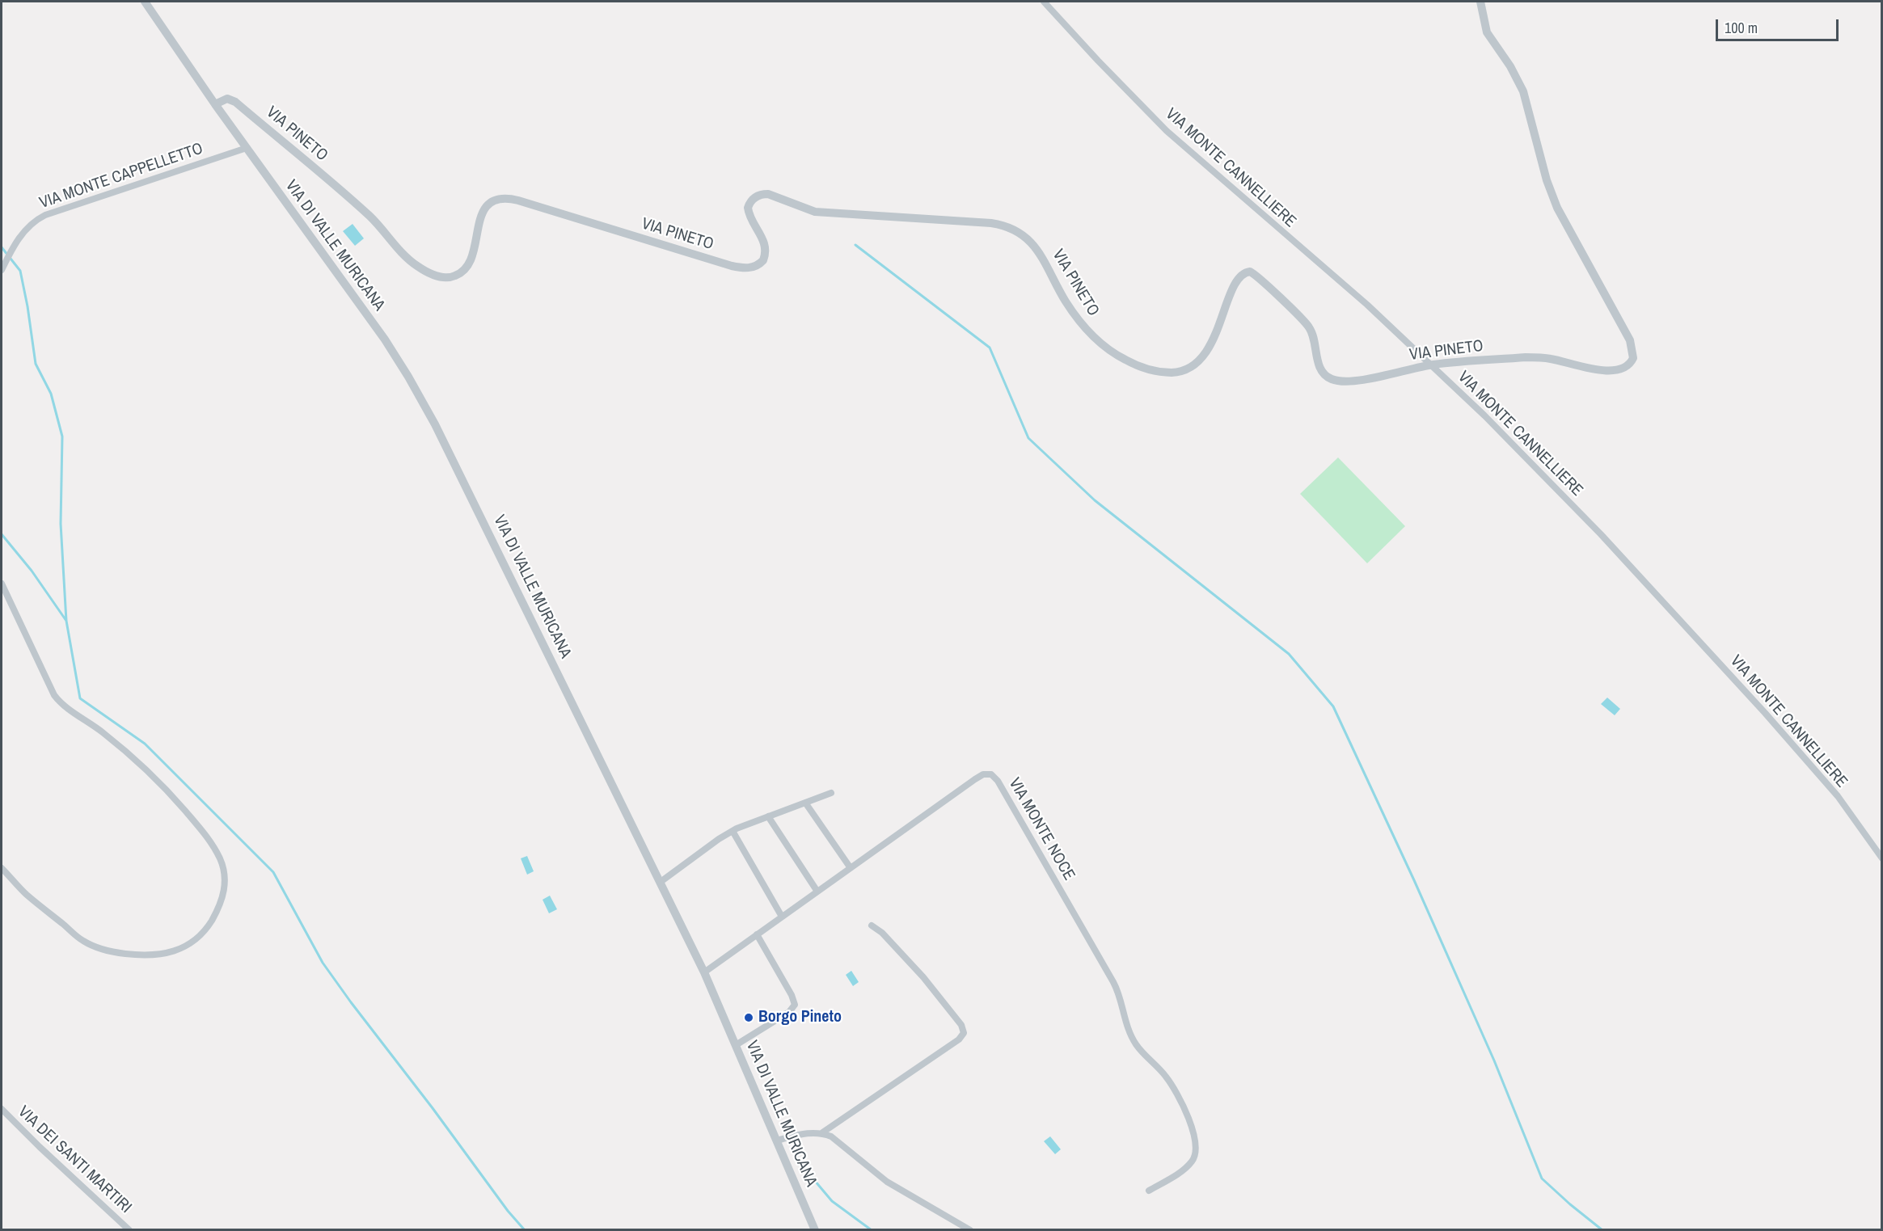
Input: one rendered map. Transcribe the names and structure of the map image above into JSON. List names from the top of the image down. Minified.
{"streets":{"street":["VIA PINETO","VIA MONTE CANNELLIERE","VIA MONTE CAPPELLETTO","VIA DI VALLE MURICANA","VIA MONTE NOCE","VIA DEI SANTI MARTIRI"]},"crossings":[["VIA PINETO","VIA MONTE CANNELLIERE"],["VIA PINETO","VIA DI VALLE MURICANA"],["VIA MONTE CAPPELLETTO","VIA DI VALLE MURICANA"],["VIA DI VALLE MURICANA","VIA MONTE NOCE"]],"places":["Borgo Pineto"],"scale_bar":"100 m"}
